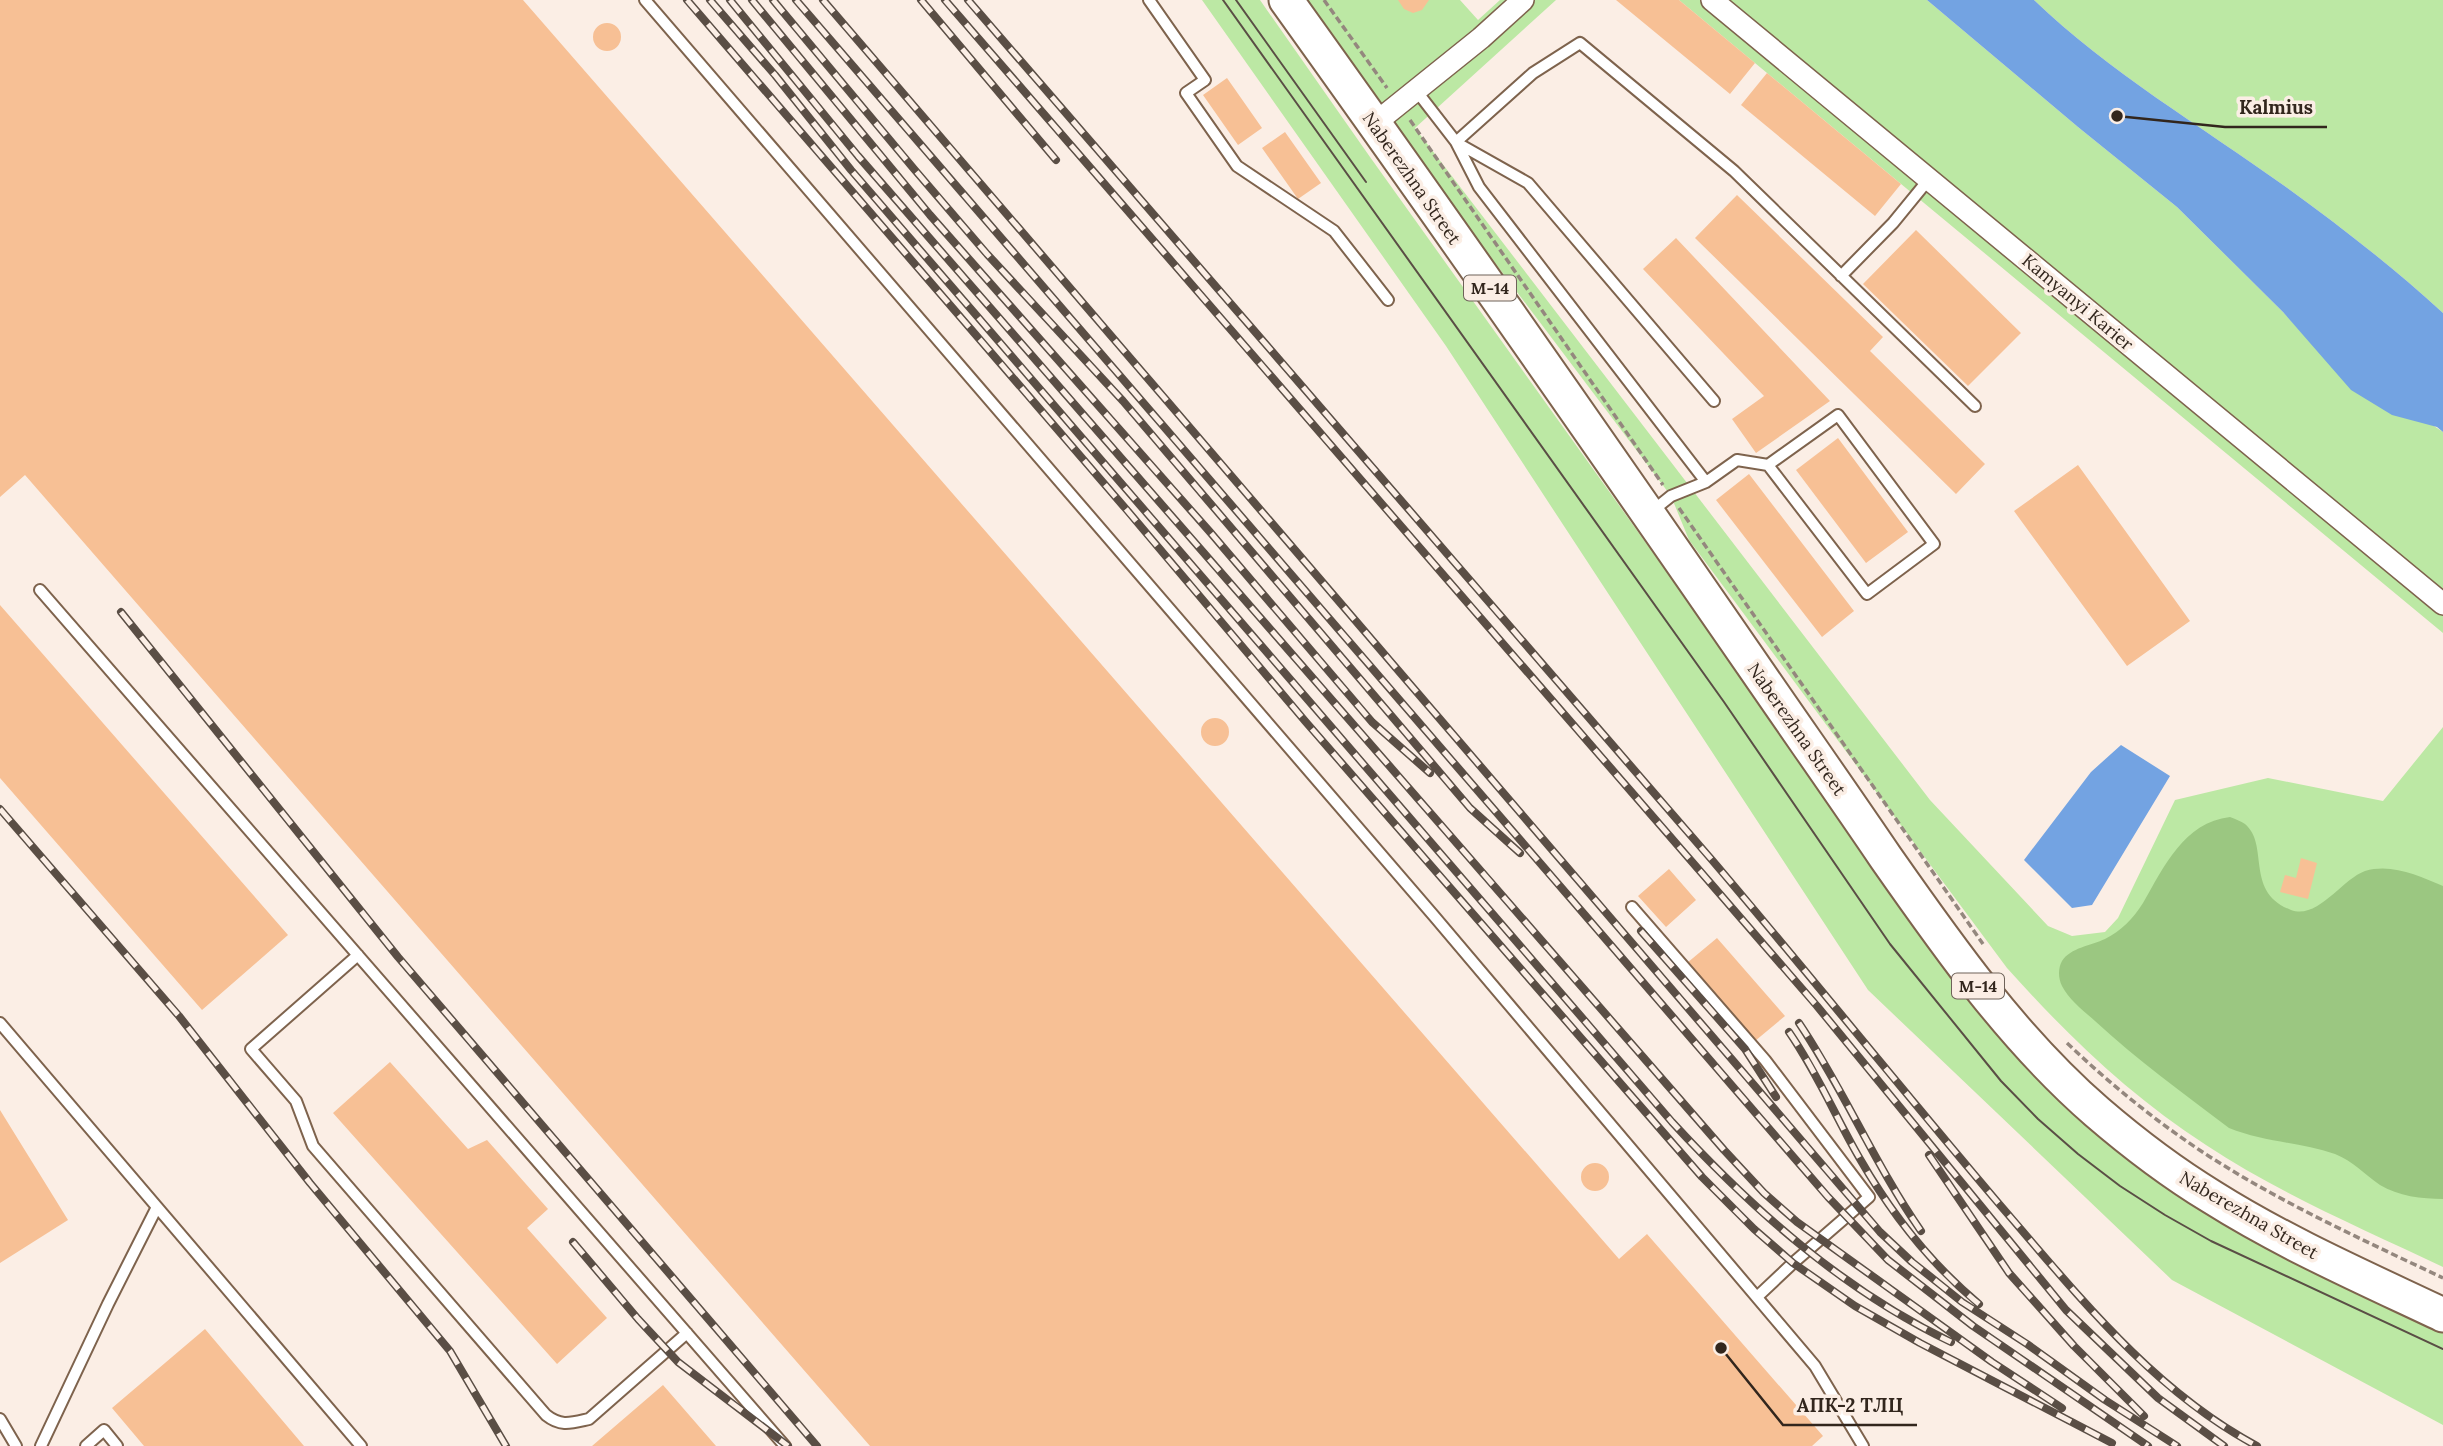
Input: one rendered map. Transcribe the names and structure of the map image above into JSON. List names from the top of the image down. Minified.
{"streets":{"highway":["Naberezhna Street","М-14"],"street":["Kamyanyi Karier"]},"places":["Kalmius","АПК-2 ТЛЦ"]}
